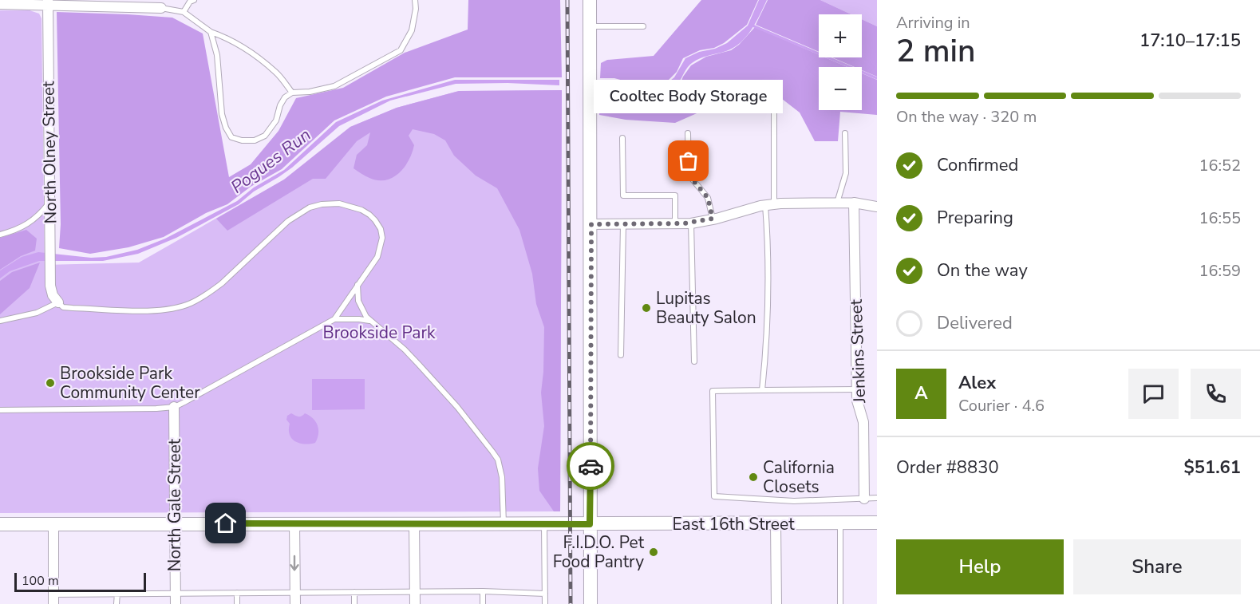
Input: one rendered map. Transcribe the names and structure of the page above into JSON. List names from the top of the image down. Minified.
{"streets":{"main road":["East 16th Street"],"street":["North Olney Street","Jenkins Street","North Gale Street"]},"crossings":[["North Gale Street","East 16th Street"]],"water":["Pogues Run"],"parks":["Brookside Park"],"places":["Cooltec Body Storage","Lupitas Beauty Salon","Brookside Park Community Center","California Closets","F.I.D.O. Pet Food Pantry"],"scale_bar":"100 m","page":{"heading":["2 min","Arriving in","17:10–17:15"],"panel":["Alex","Courier · 4.6","Order #8830","$51.61"],"map_buttons":["+","−"],"bubble":"Cooltec Body Storage","bar":"On the way · 320 m","list":[["Confirmed","16:52"],["Preparing","16:55"],["On the way","16:59"],"Delivered"],"round":"A","buttons":["Help","Share"],"scale":"100 m"}}
